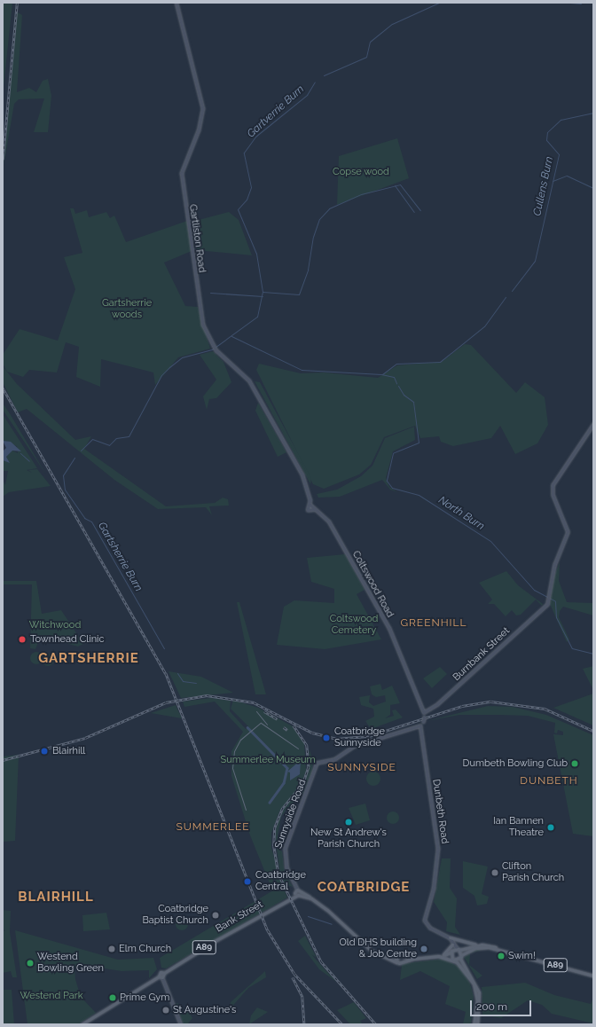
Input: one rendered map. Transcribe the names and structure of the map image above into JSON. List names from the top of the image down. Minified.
{"streets":{"main road":["Gartliston Road","Coltswood Road","Burnbank Street","Dunbeth Road","Sunnyside Road","Bank Street","A89"]},"crossings":[["Gartliston Road","Coltswood Road"],["Coltswood Road","Burnbank Street"],["Dunbeth Road","Sunnyside Road"],["Sunnyside Road","Bank Street"],["Sunnyside Road","A89"],["Bank Street","A89"]],"districts":["GREENHILL","GARTSHERRIE","SUNNYSIDE","DUNBETH","SUMMERLEE","COATBRIDGE","BLAIRHILL"],"water":["Gartverrie Burn","Cullens Burn","North Burn","Gartsherrie Burn"],"parks":["Copse wood","Gartsherrie woods","Coltswood Cemetery","Witchwood","Summerlee Museum","Westend Park"],"places":["Townhead Clinic","Coatbridge Sunnyside","Blairhill","Dumbeth Bowling Club","New St Andrew's Parish Church","Ian Bannen Theatre","Clifton Parish Church","Coatbridge Central","Coatbridge Baptist Church","Elm Church","Old DHS building & Job Centre","Swim!","Westend Bowling Green","Prime Gym","St Augustine's"],"scale_bar":"200 m"}
